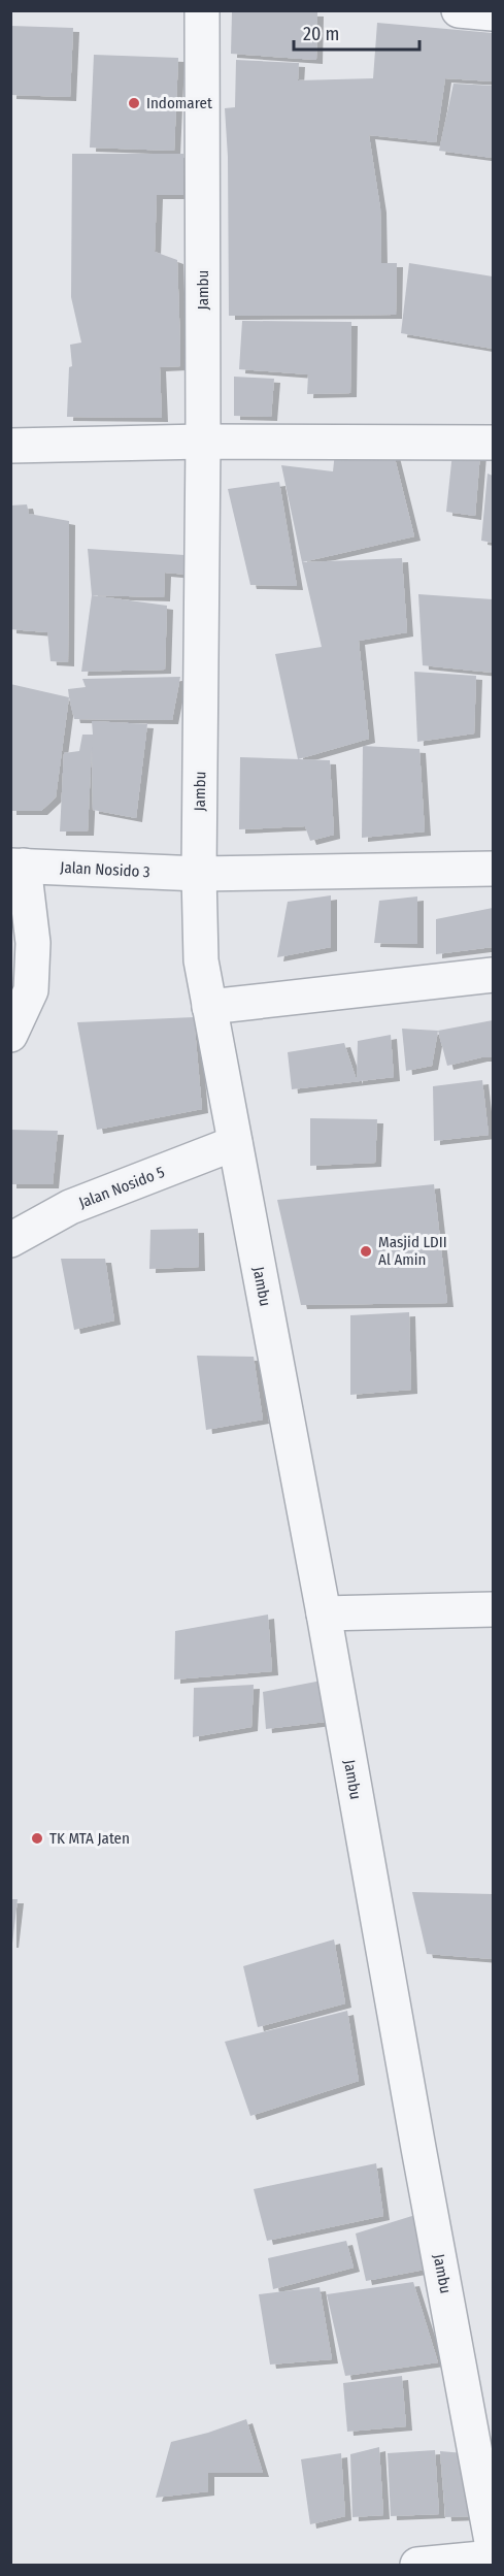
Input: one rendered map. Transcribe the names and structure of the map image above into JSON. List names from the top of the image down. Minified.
{"streets":{"street":["Jambu","Jalan Nosido 3","Jalan Nosido 5"]},"crossings":[["Jambu","Jalan Nosido 3"],["Jambu","Jalan Nosido 5"]],"places":["Indomaret","Masjid LDII Al Amin","TK MTA Jaten"],"scale_bar":"20 m"}
